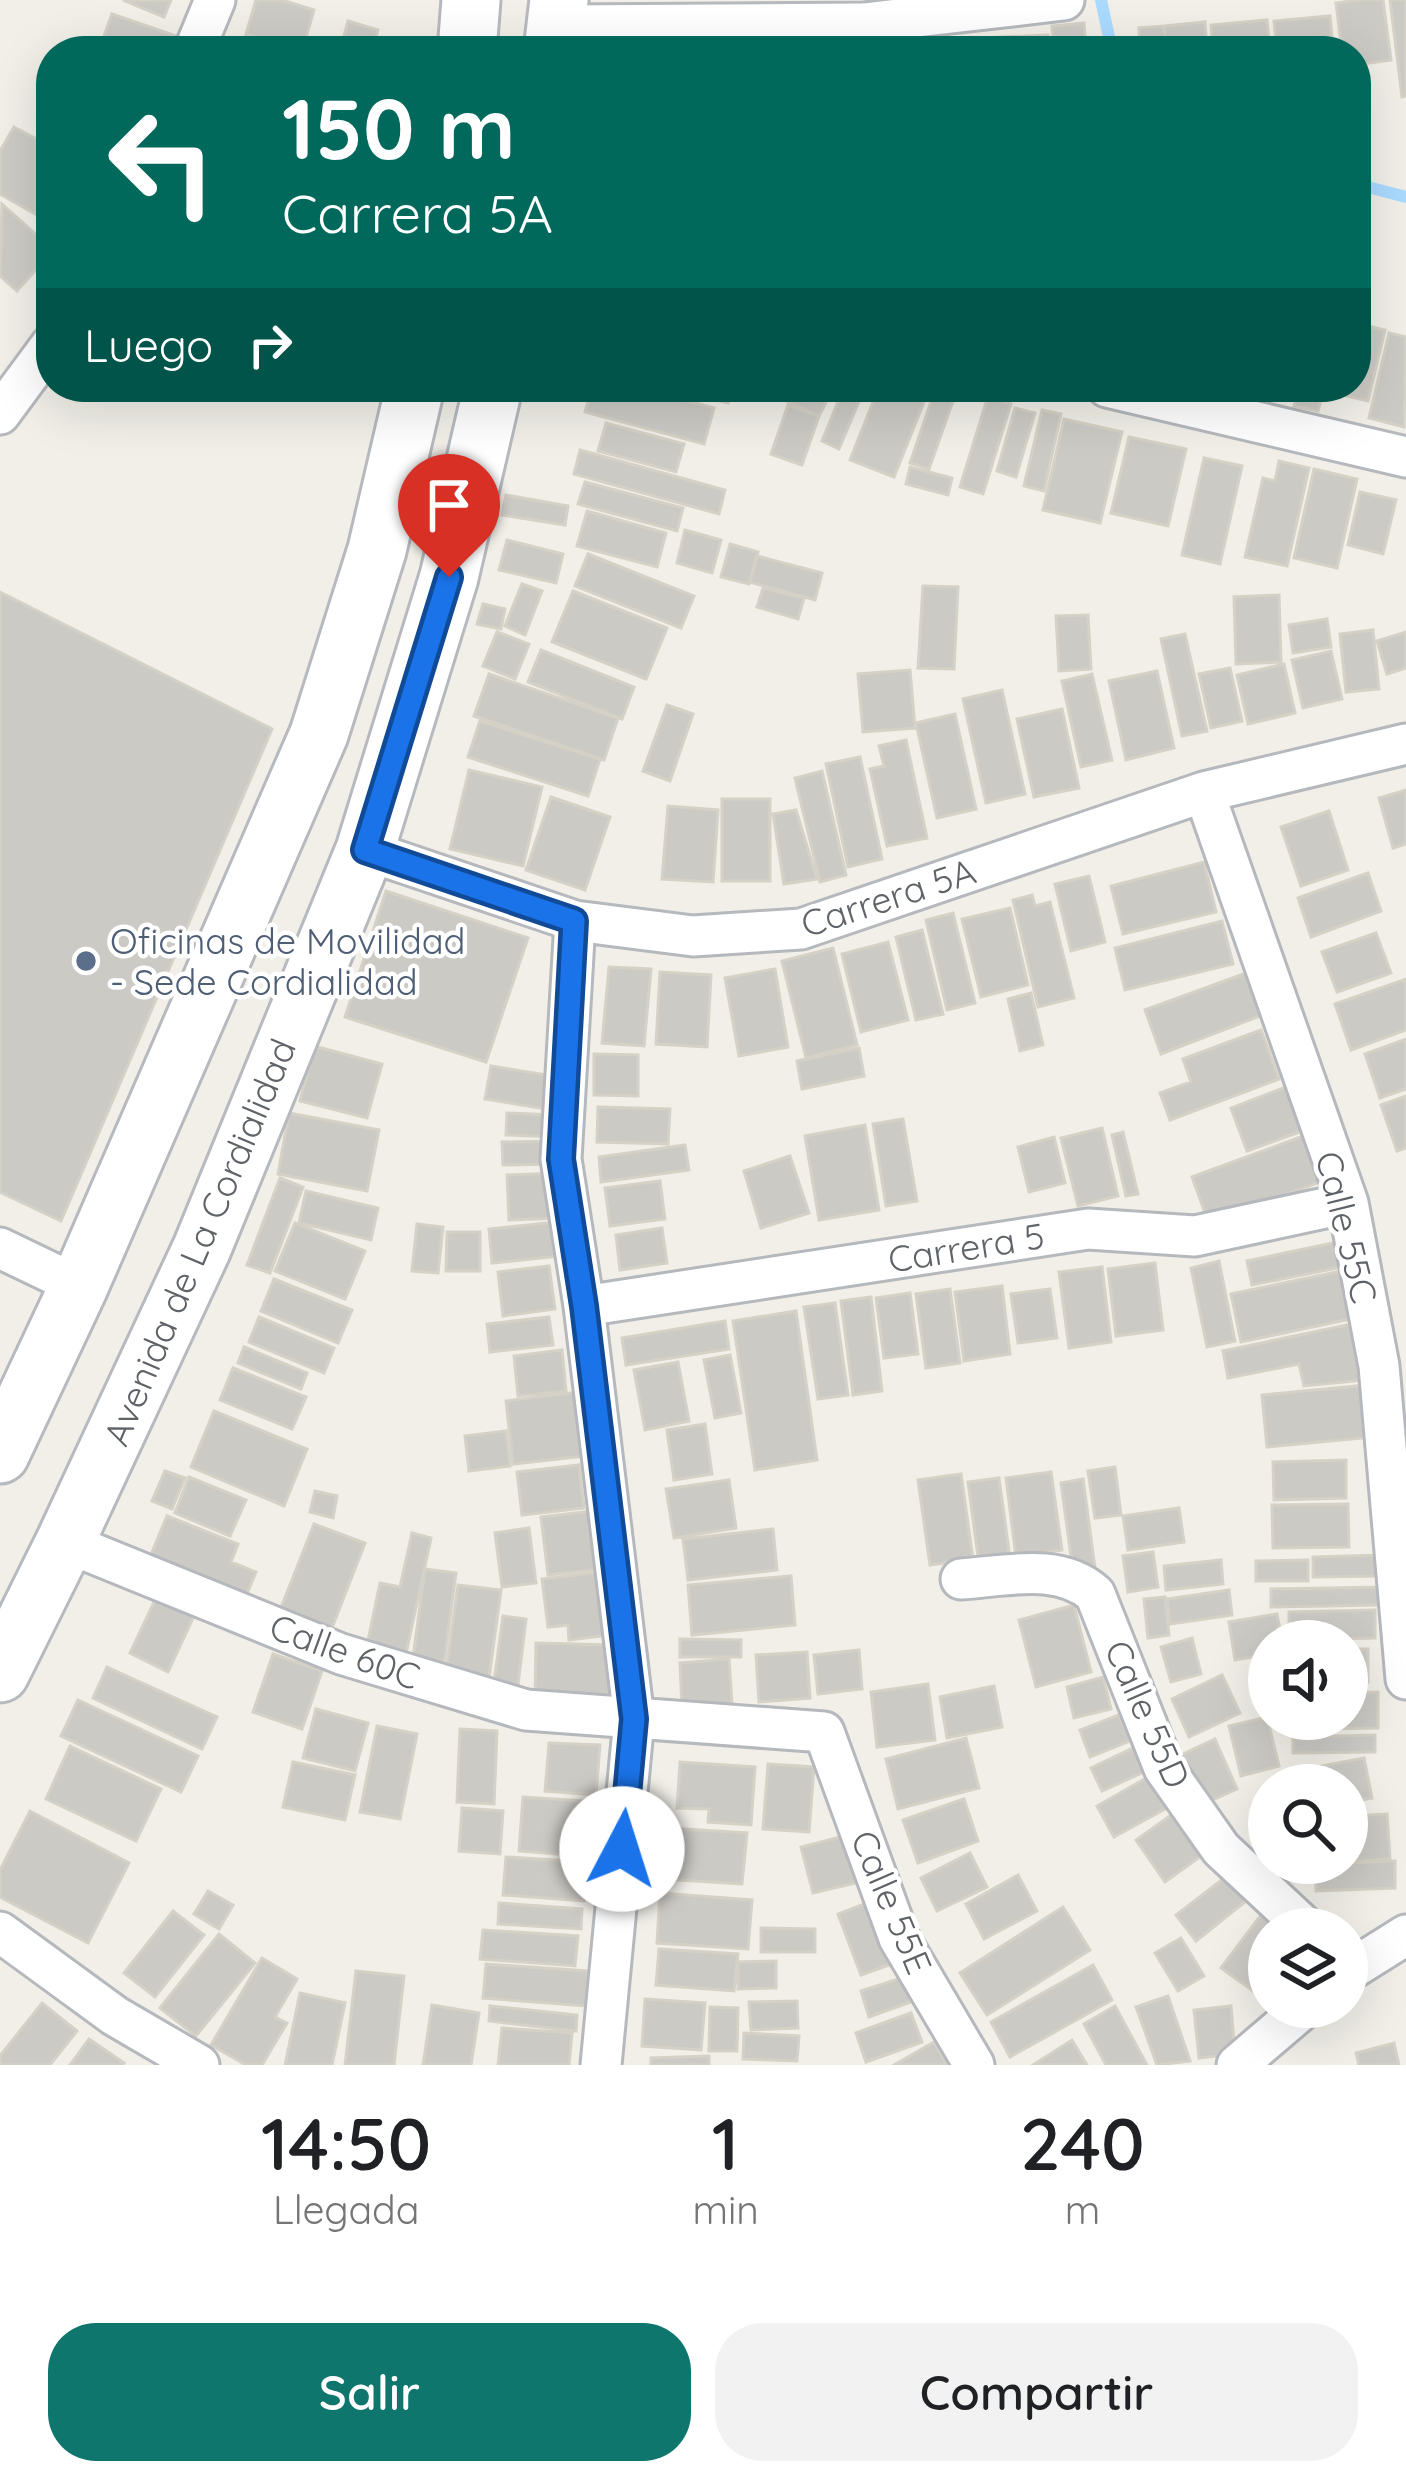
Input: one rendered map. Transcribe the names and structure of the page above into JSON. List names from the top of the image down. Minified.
{"streets":{"main road":["Avenida de La Cordialidad"],"street":["Carrera 5A","Calle 55C","Carrera 5","Calle 60C","Calle 55D","Calle 55E"]},"crossings":[["Carrera 5A","Calle 55C"],["Carrera 5A","Avenida de La Cordialidad"],["Calle 55C","Carrera 5"],["Avenida de La Cordialidad","Calle 60C"],["Calle 60C","Calle 55E"]],"places":["Oficinas de Movilidad - Sede Cordialidad"],"page":{"turn":["150 m","Carrera 5A"],"then":"Luego","eta":["14:50","Llegada","1","min","240","m"],"buttons":["Salir","Compartir"]}}
